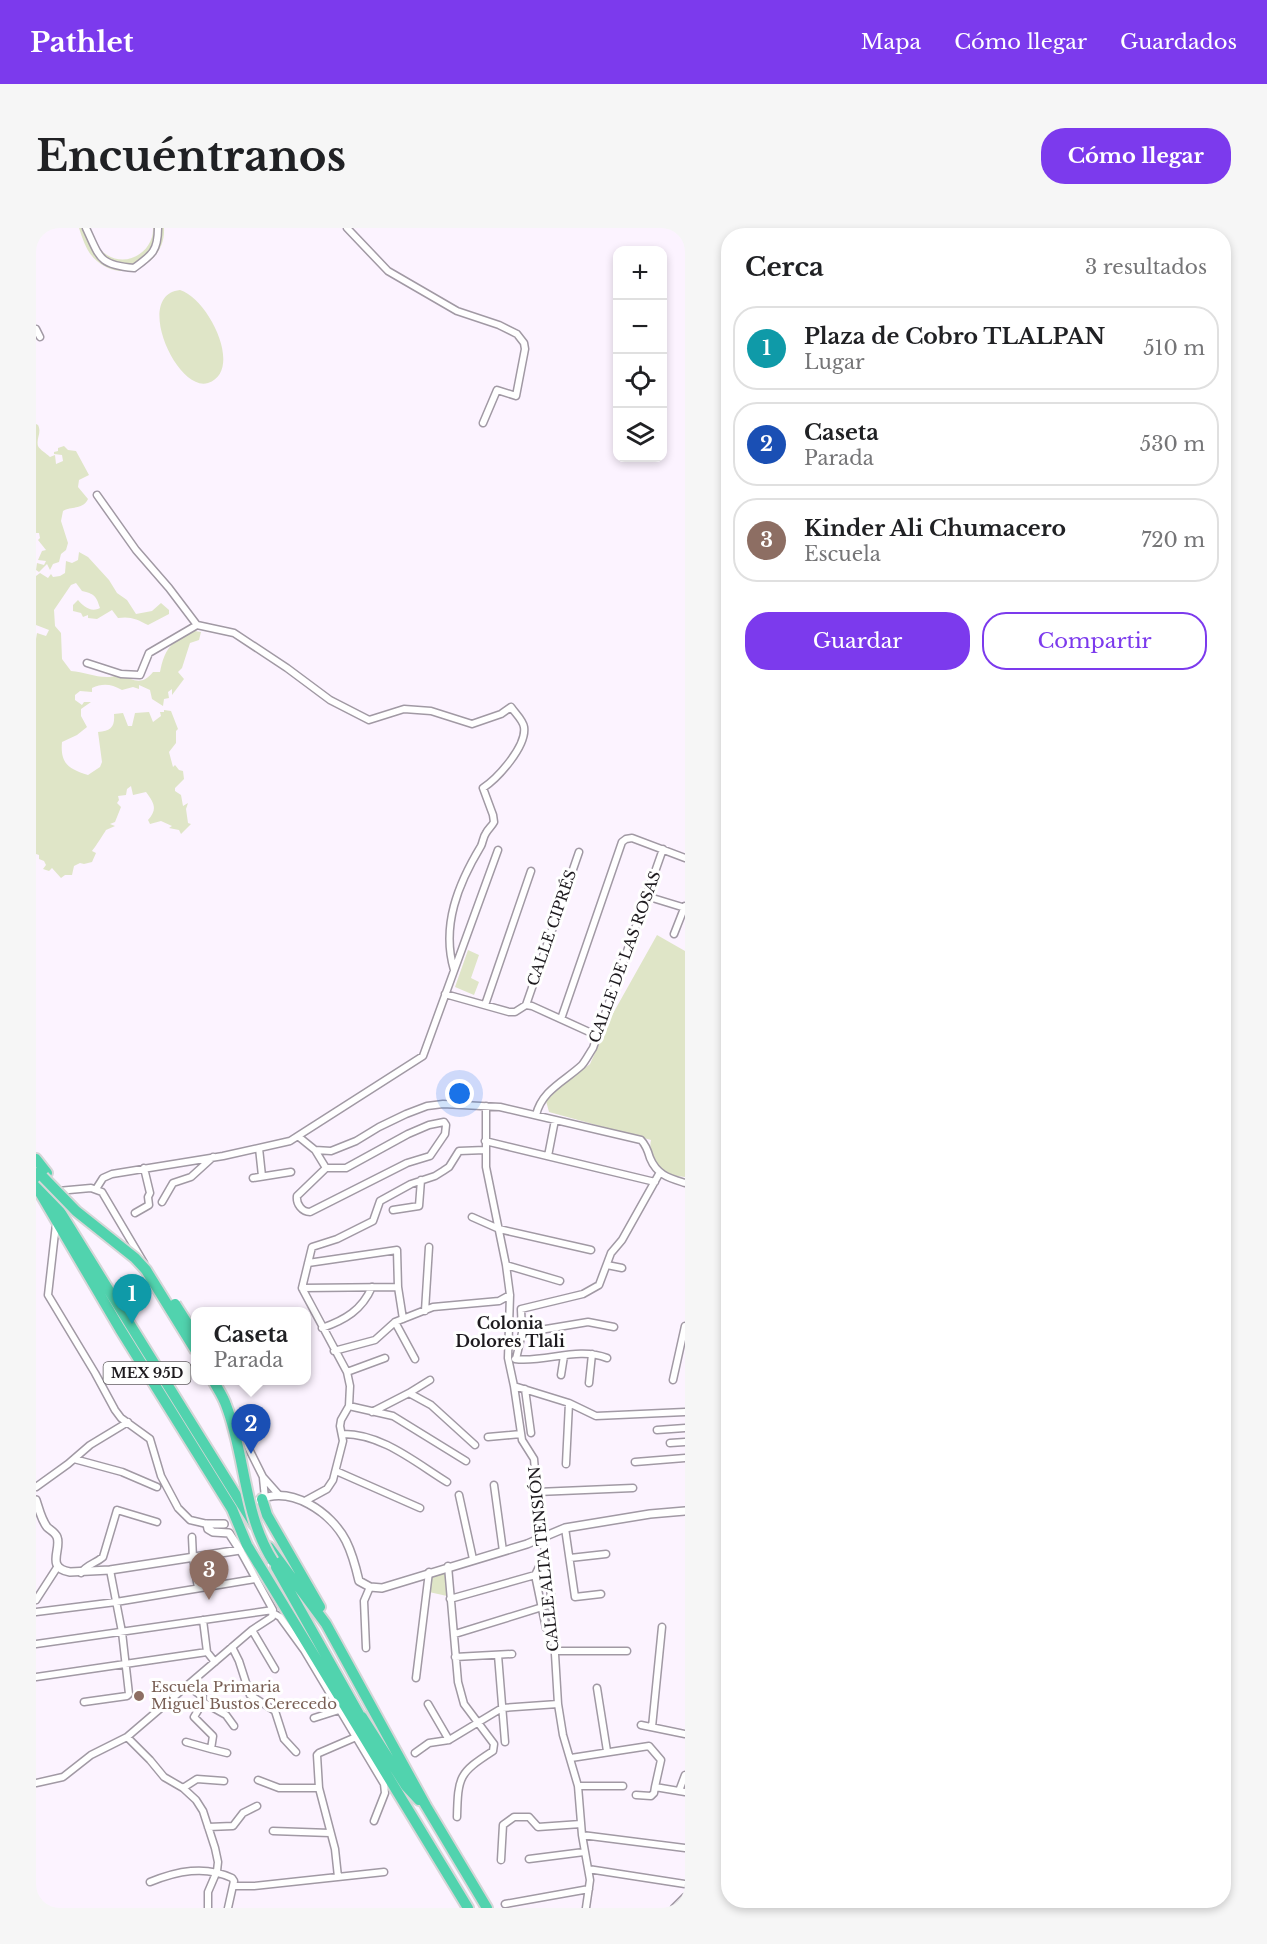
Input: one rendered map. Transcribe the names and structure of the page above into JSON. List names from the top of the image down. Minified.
{"streets":{"highway":["MEX 95D"],"street":["CALLE CIPRÉS","CALLE DE LAS ROSAS","CALLE ALTA TENSIÓN"]},"districts":["Colonia Dolores Tlali"],"places":["Escuela Primaria Miguel Bustos Cerecedo"],"page":{"header":"Pathlet","nav":["Mapa","Cómo llegar","Guardados"],"buttons":["Cómo llegar",["Guardar","Compartir"]],"title":"Encuéntranos","heading":["Cerca","3 resultados"],"map_buttons":["+","−"],"list":[{"mark":"1","name":"Plaza de Cobro TLALPAN","note":"Lugar","value":"510 m"},{"mark":"2","name":"Caseta","note":"Parada","value":"530 m"},{"mark":"3","name":"Kinder Ali Chumacero","note":"Escuela","value":"720 m"}],"pins":["1","2","3"],"popup":["Caseta","Parada"]}}
